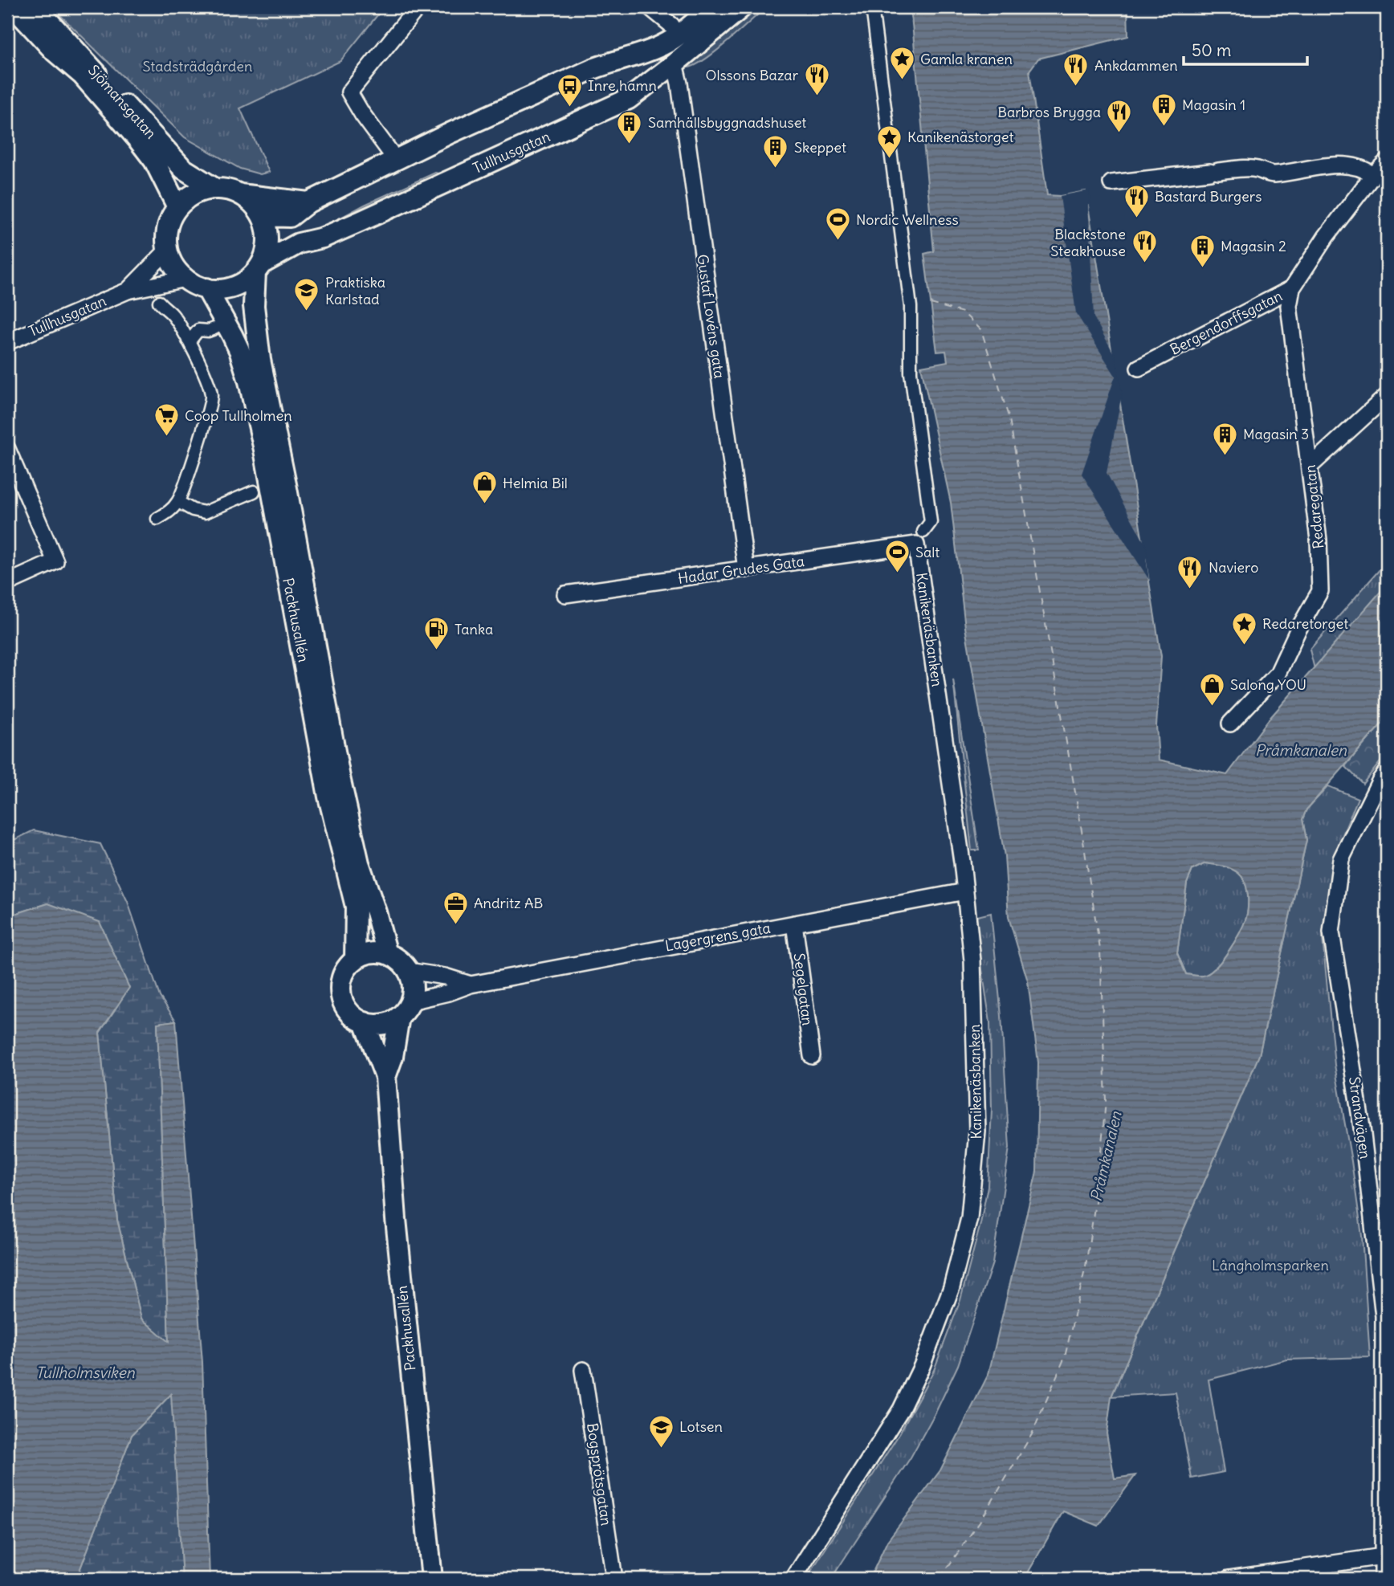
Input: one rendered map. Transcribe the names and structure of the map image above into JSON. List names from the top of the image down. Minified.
{"streets":{"street":["Sjömansgatan","Tullhusgatan","Gustaf Lovéns gata","Bergendorffsgatan","Redaregatan","Hadar Grudes Gata","Packhusallén","Kanikenäsbanken","Lagergrens gata","Segelgatan","Strandvägen","Bogsprötsgatan"]},"crossings":[["Sjömansgatan","Tullhusgatan"],["Sjömansgatan","Packhusallén"],["Tullhusgatan","Gustaf Lovéns gata"],["Tullhusgatan","Packhusallén"],["Gustaf Lovéns gata","Hadar Grudes Gata"],["Bergendorffsgatan","Redaregatan"],["Hadar Grudes Gata","Kanikenäsbanken"],["Packhusallén","Lagergrens gata"],["Kanikenäsbanken","Lagergrens gata"],["Lagergrens gata","Segelgatan"]],"water":["Pråmkanalen","Tullholmsviken"],"parks":["Stadsträdgården","Långholmsparken"],"places":{"place":["Gamla kranen","Kanikenästorget","Redaretorget"],"restaurant":["Ankdammen","Olssons Bazar","Barbros Brygga","Bastard Burgers","Blackstone Steakhouse","Naviero"],"bus stop":["Inre hamn"],"building":["Magasin 1","Samhällsbyggnadshuset","Skeppet","Magasin 2","Magasin 3"],"sports":["Nordic Wellness","Salt"],"school or university":["Praktiska Karlstad","Lotsen"],"supermarket":["Coop Tullholmen"],"shop":["Helmia Bil","Salong YOU"],"fuel station":["Tanka"],"office":["Andritz AB"]},"scale_bar":"50 m"}
